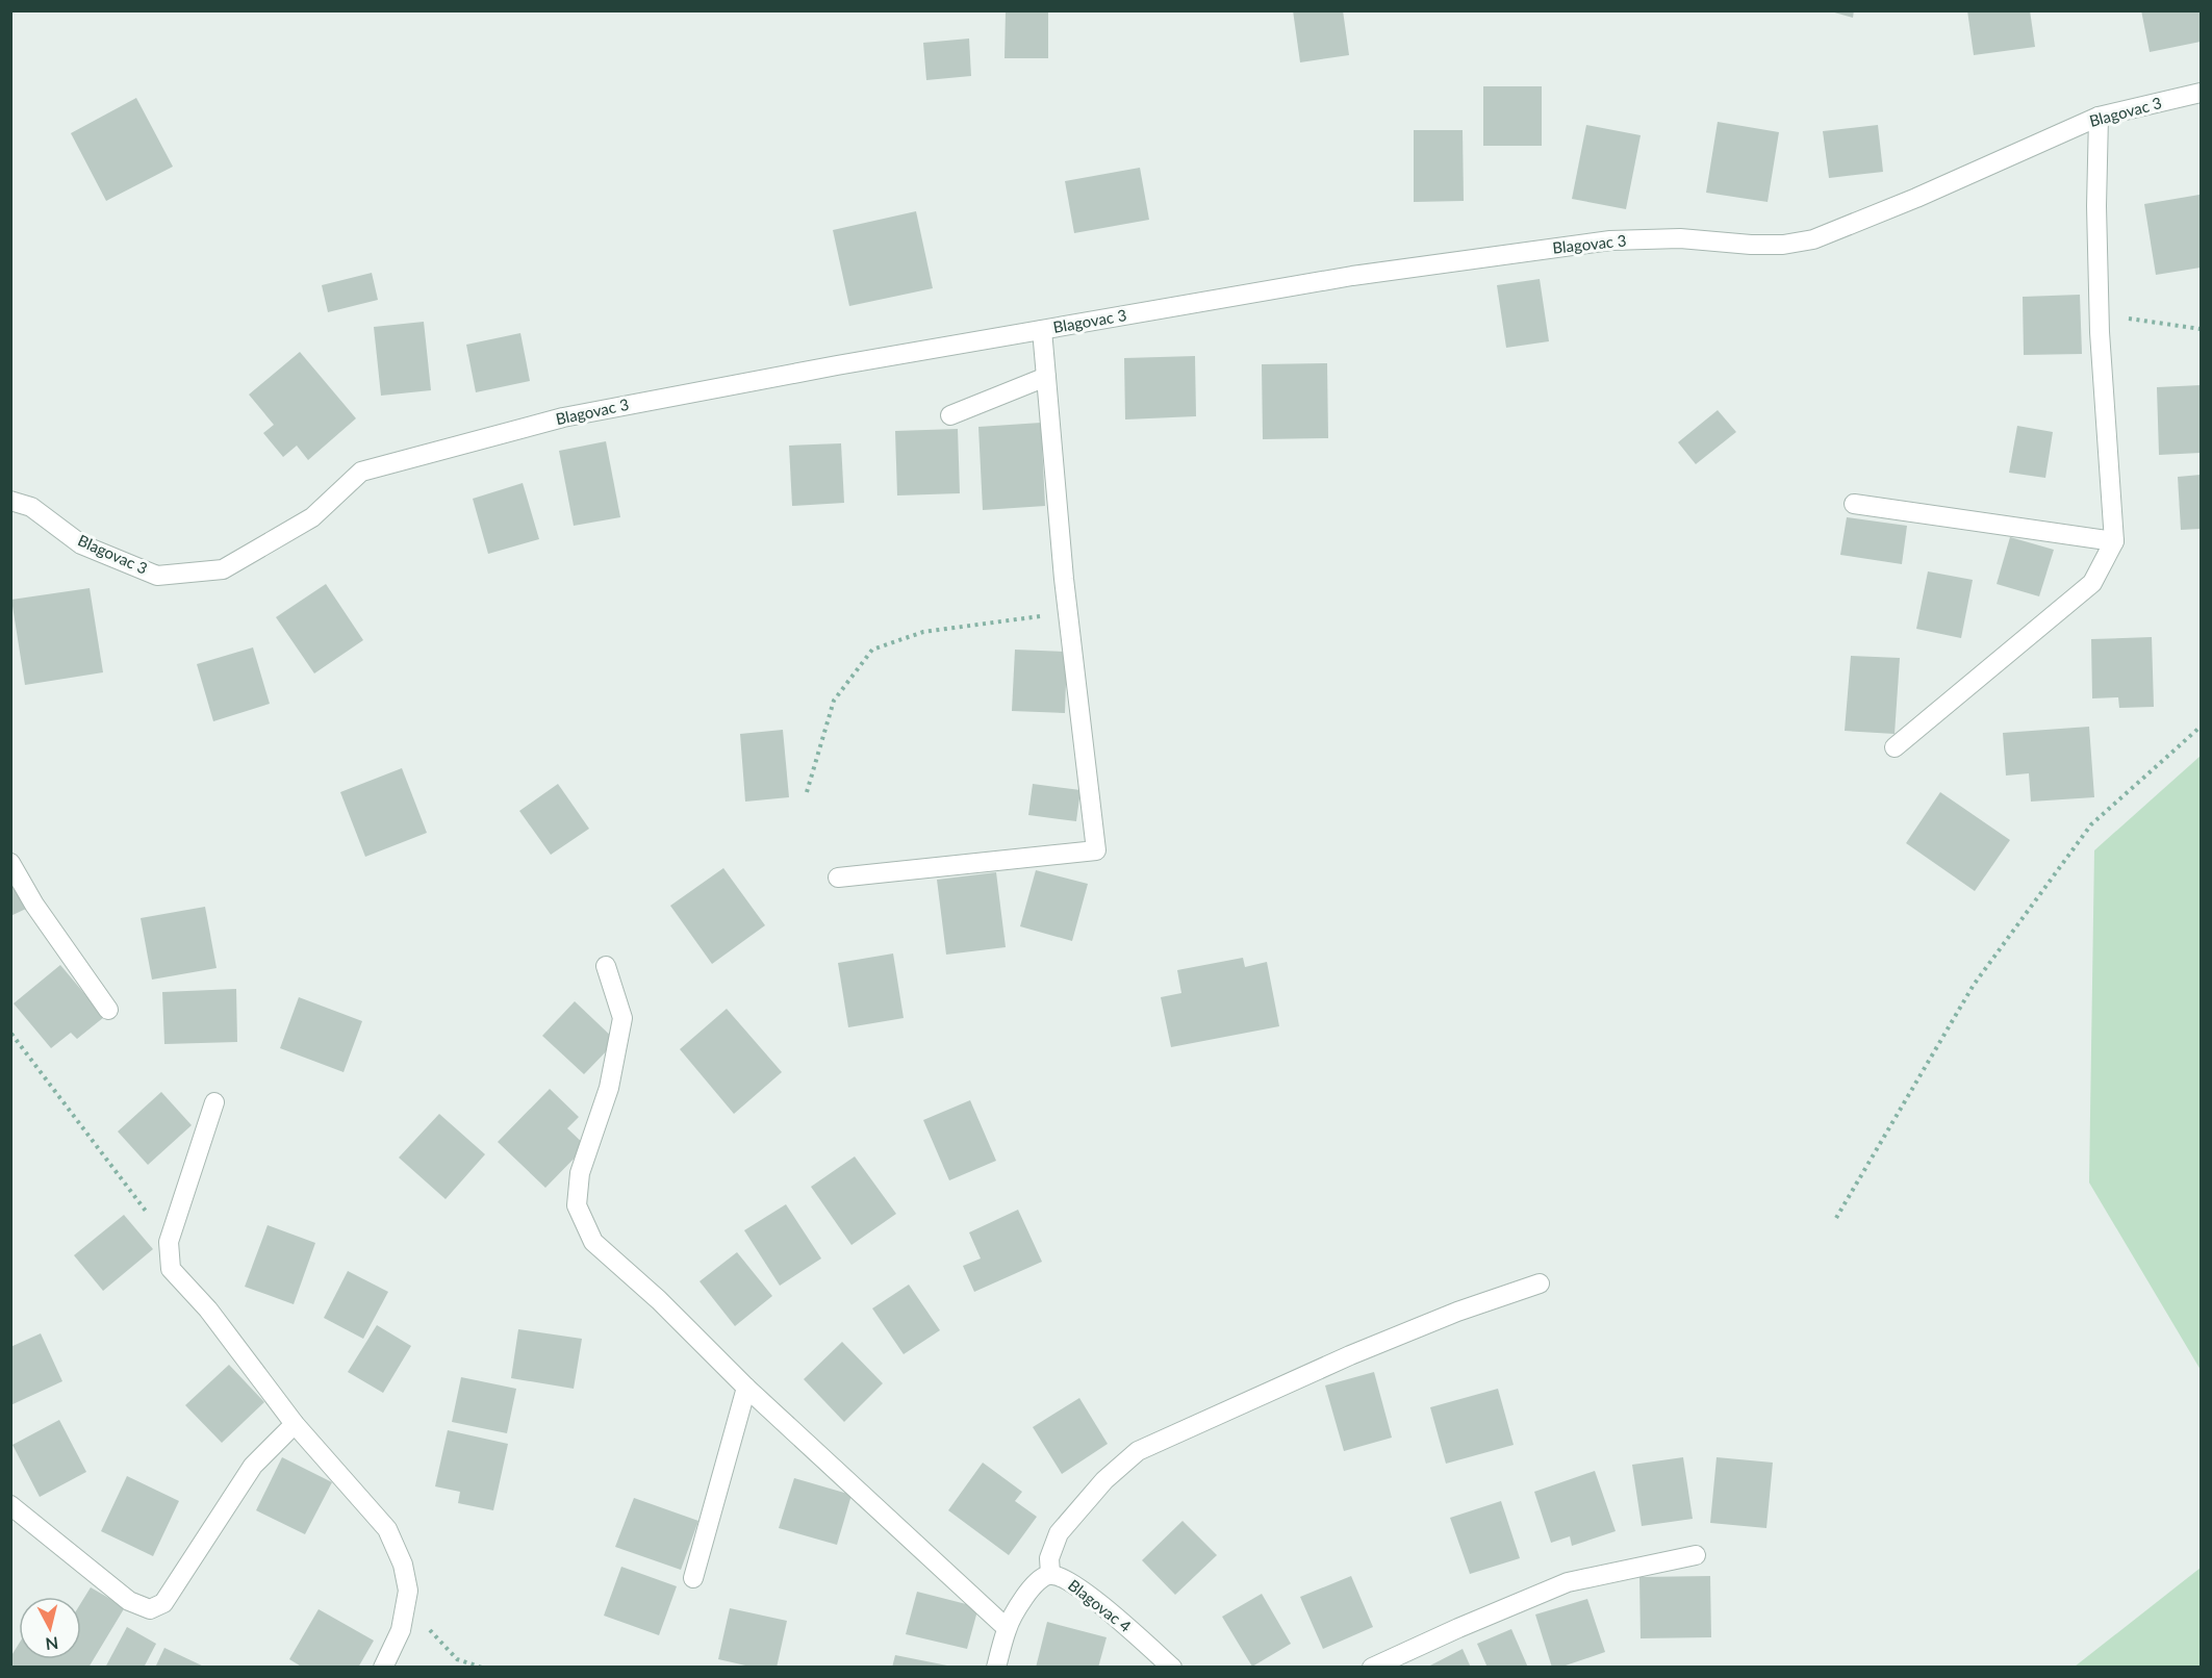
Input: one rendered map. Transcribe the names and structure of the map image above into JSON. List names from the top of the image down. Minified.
{"streets":{"street":["Blagovac 3","Blagovac 4"]},"north":"bottom"}
